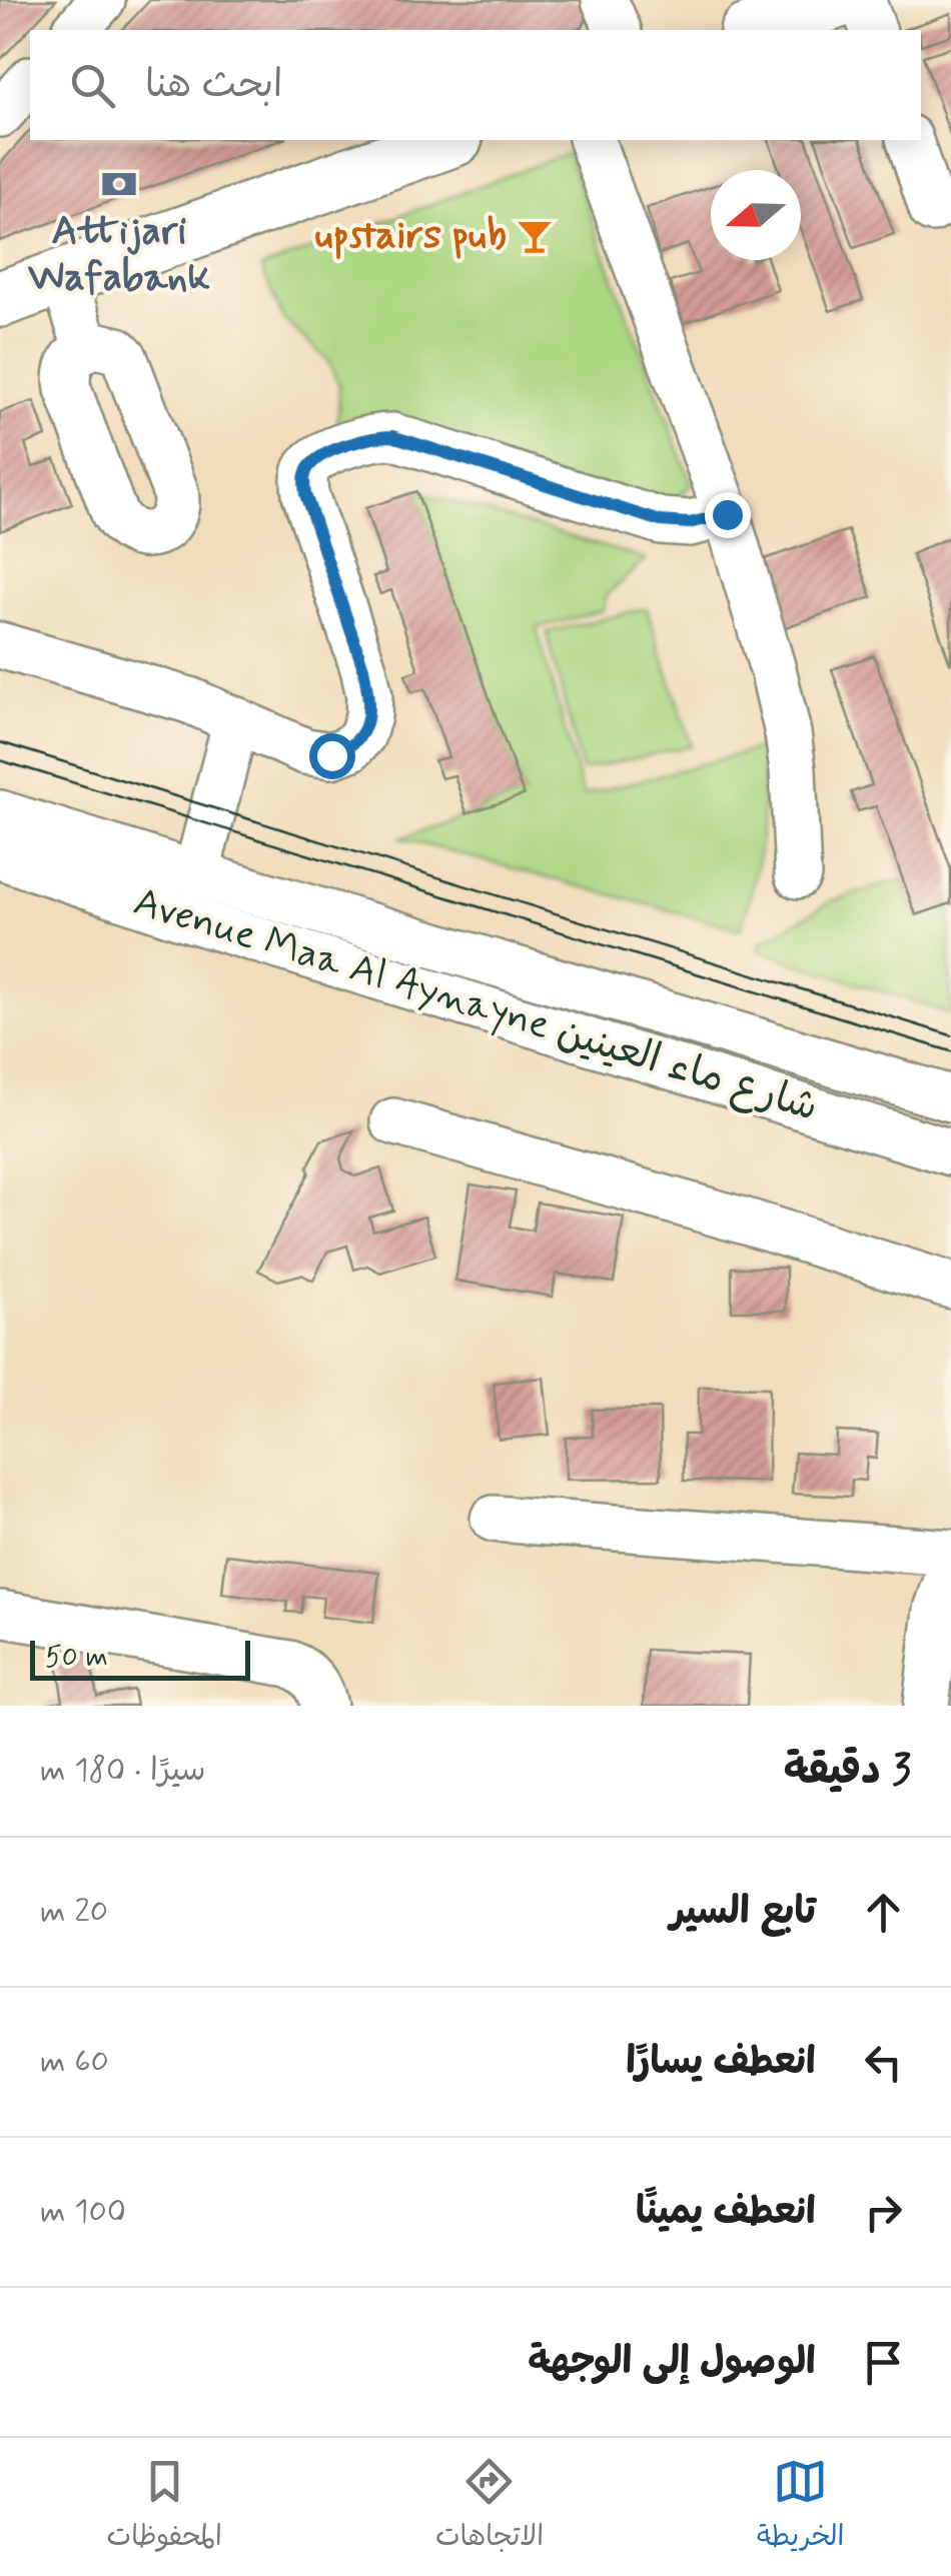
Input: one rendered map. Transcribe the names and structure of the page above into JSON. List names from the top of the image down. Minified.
{"streets":{"street":["Avenue Maa Al Aynayne شارع ماء العينين"]},"places":{"bank":["Attijari Wafabank"],"bar":["upstairs pub"]},"scale_bar":"50 m","north":"left","page":{"search":"ابحث هنا","scale":"50 m","heading":["3 دقيقة","سيرًا · 180 m"],"list":[["تابع السير","20 m"],["انعطف يسارًا","60 m"],["انعطف يمينًا","100 m"],"الوصول إلى الوجهة"],"nav":["الخريطة","الاتجاهات","المحفوظات"]}}
